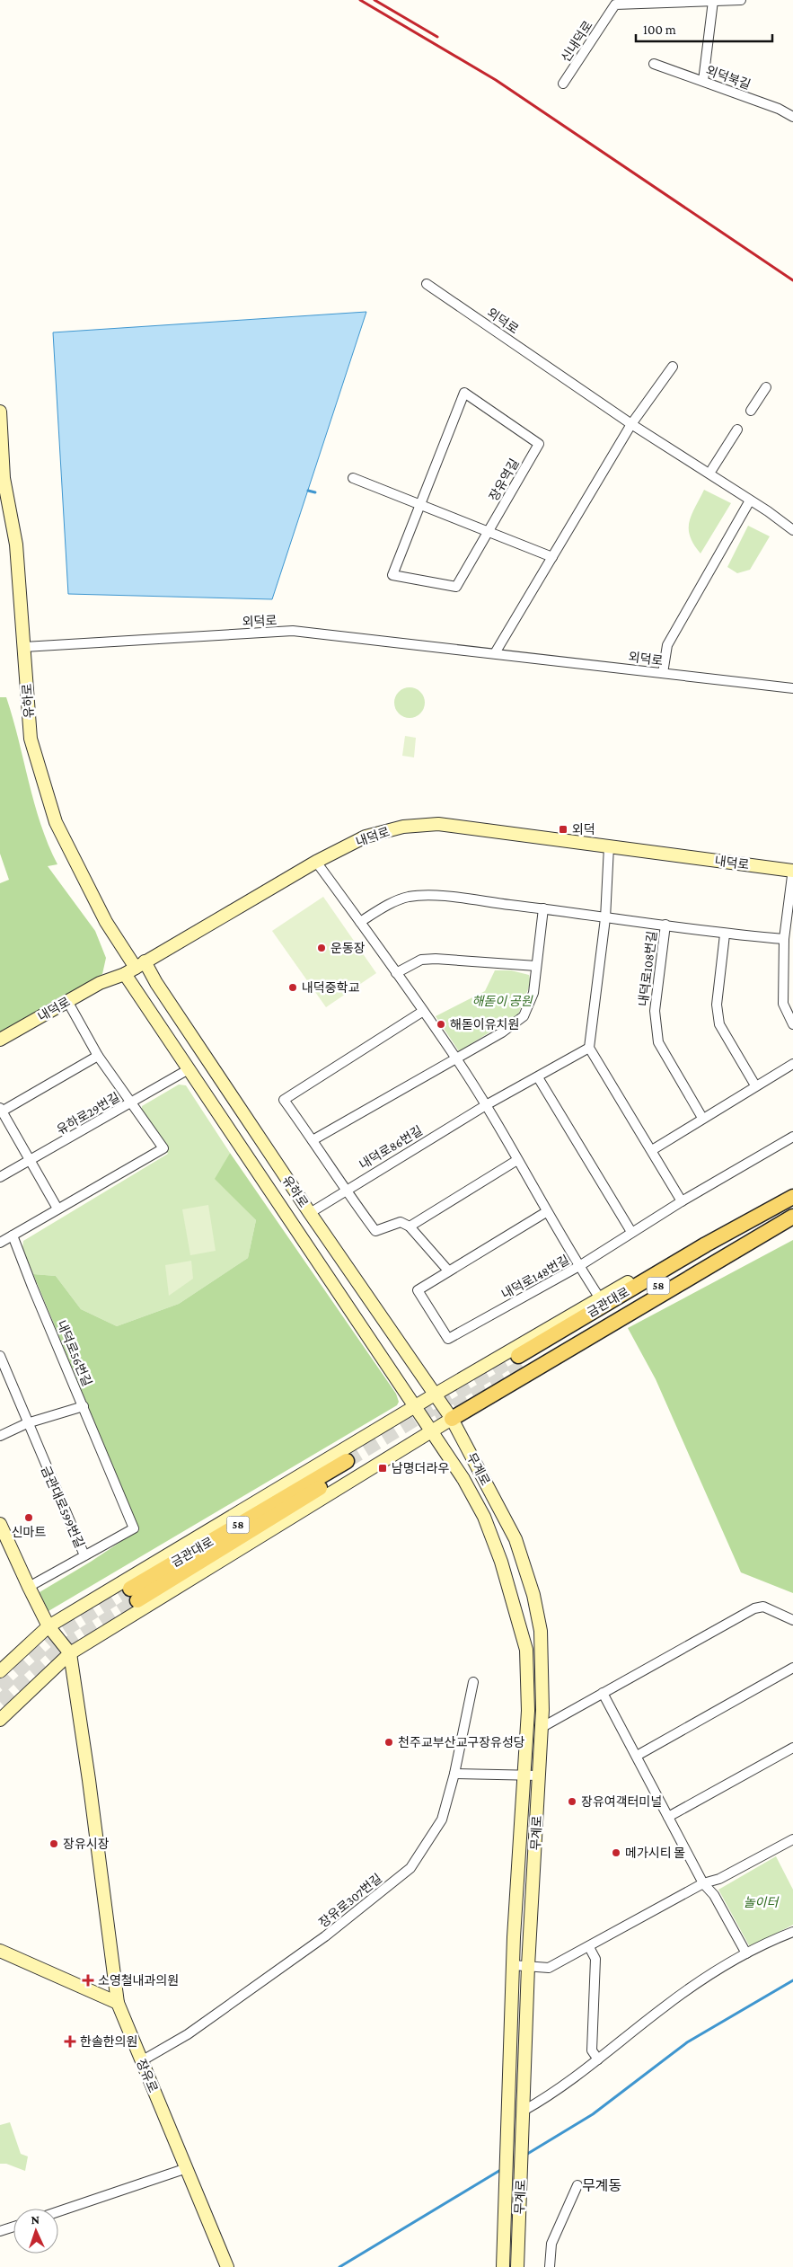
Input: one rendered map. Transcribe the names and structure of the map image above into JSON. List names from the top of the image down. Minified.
{"streets":{"main road":["유하로","내덕로","58","금관대로","무계로","장유로"],"street":["신내덕로","외덕북길","외덕로","장유역길","내덕로108번길","유하로29번길","내덕로86번길","내덕로148번길","내덕로56번길","금관대로599번길","장유로307번길"]},"crossings":[["외덕로","유하로"],["유하로","내덕로"],["유하로","유하로29번길"],["유하로","내덕로86번길"],["유하로","무계로"],["내덕로56번길","금관대로599번길"],["장유로307번길","장유로"]],"districts":["무계동"],"parks":["해돋이 공원","놀이터"],"places":{"transit":["외덕","남명더라우"],"other":["운동장","내덕중학교","해돋이유치원","신마트","천주교부산교구장유성당","장유여객터미널","장유시장","메가시티 몰"],"health":["소영철내과의원","한솔한의원"]},"scale_bar":"100 m","north":"top"}
